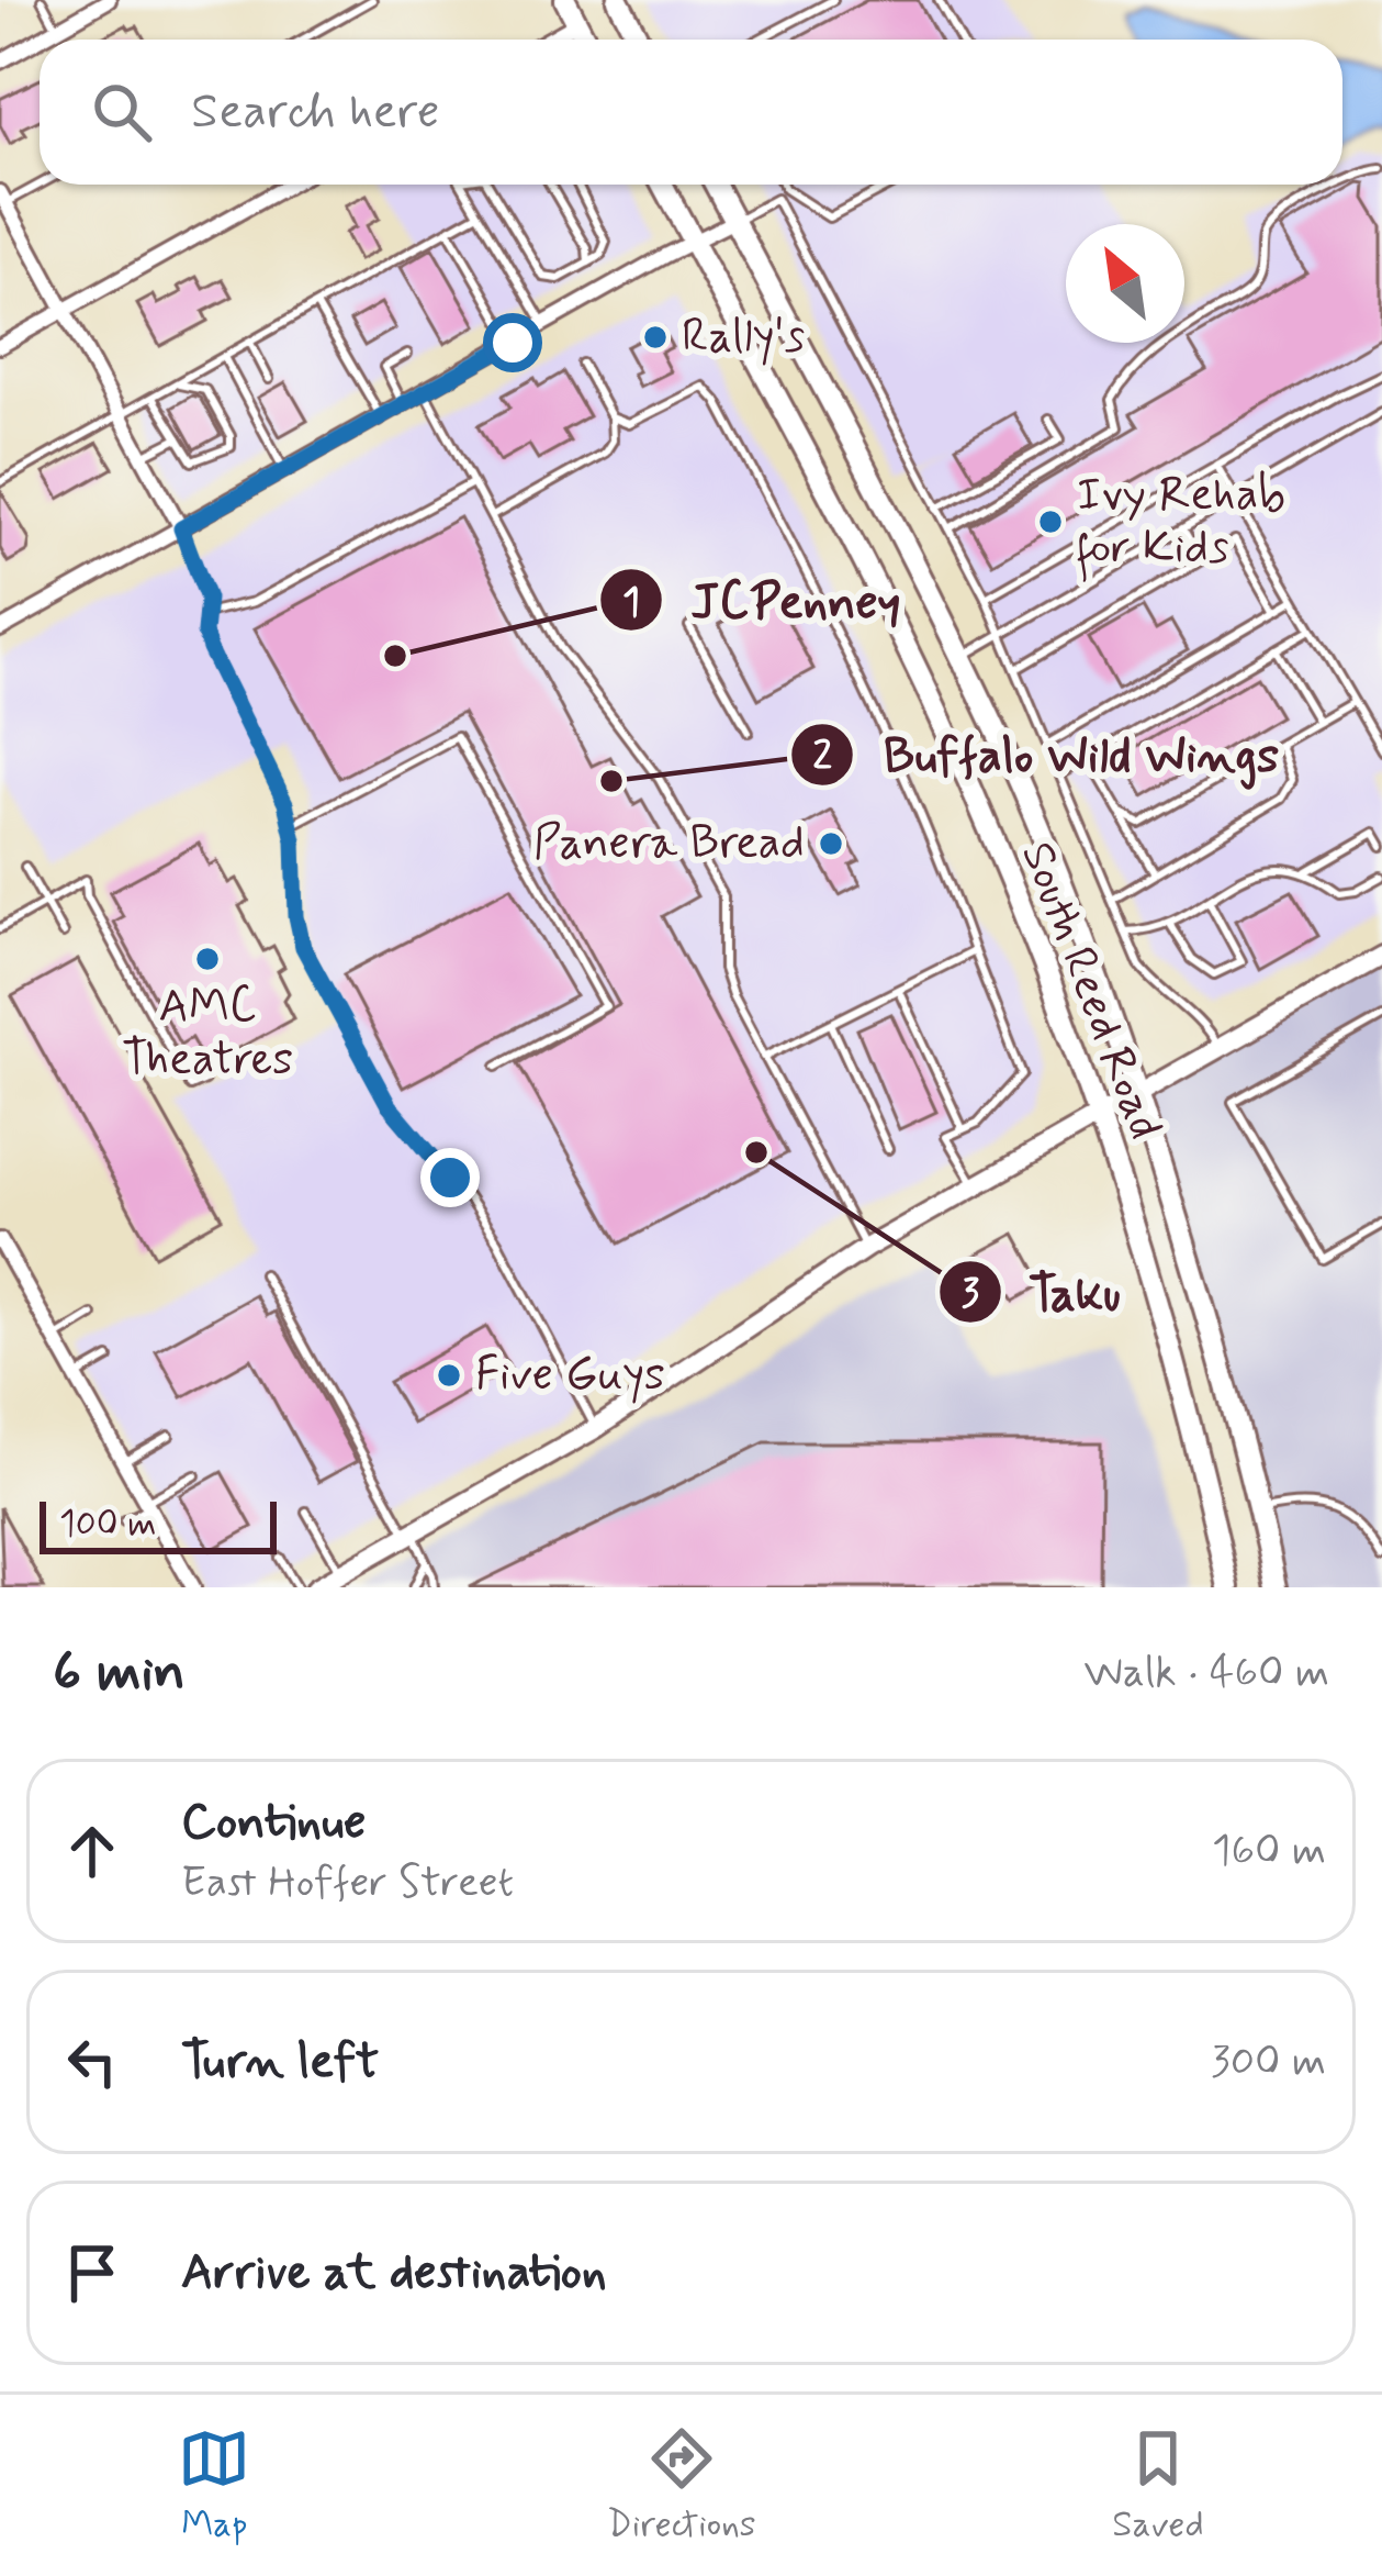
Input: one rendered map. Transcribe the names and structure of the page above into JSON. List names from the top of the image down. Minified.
{"streets":{"main road":["South Reed Road"]},"places":["Rally's","Ivy Rehab for Kids","JCPenney","Buffalo Wild Wings","Panera Bread","AMC Theatres","Taku","Five Guys"],"scale_bar":"100 m","north":"top left","page":{"search":"Search here","scale":"100 m","heading":["6 min","Walk · 460 m"],"list":[["Continue","East Hoffer Street","160 m"],["Turn left","300 m"],"Arrive at destination"],"nav":["Map","Directions","Saved"]}}
